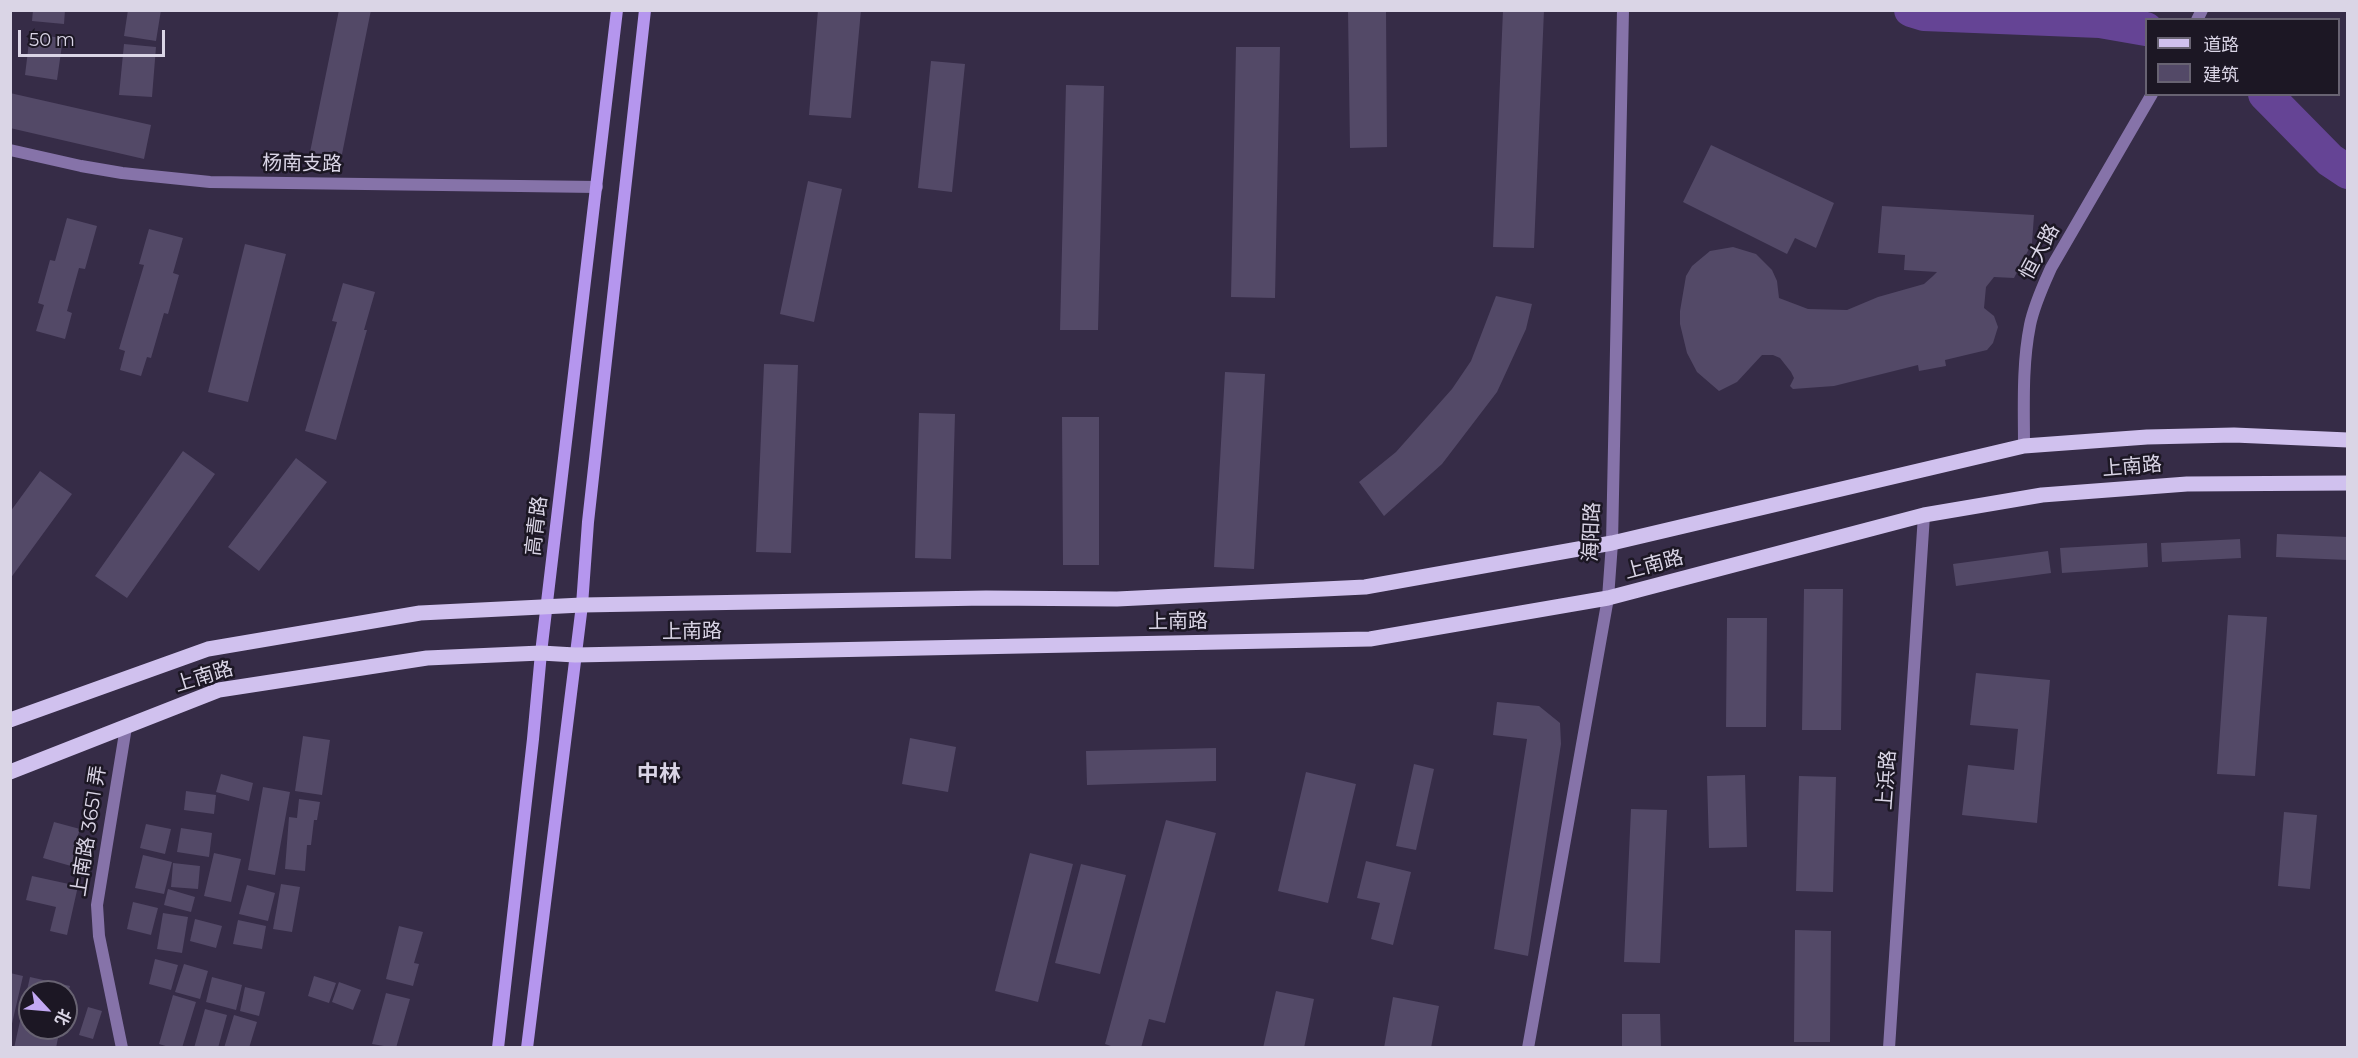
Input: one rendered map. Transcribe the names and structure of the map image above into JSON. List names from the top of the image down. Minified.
{"streets":{"main road":["上南路","高青路"],"street":["杨南支路","恒大路","海阳路","上浜路","上南路 3651 弄"]},"crossings":[["杨南支路","高青路"],["恒大路","上南路"],["上南路","高青路"],["上南路","海阳路"],["上南路","上浜路"],["上南路","上南路 3651 弄"]],"districts":["中林"],"legend":["道路","建筑"],"scale_bar":"50 m","north":"bottom right"}
